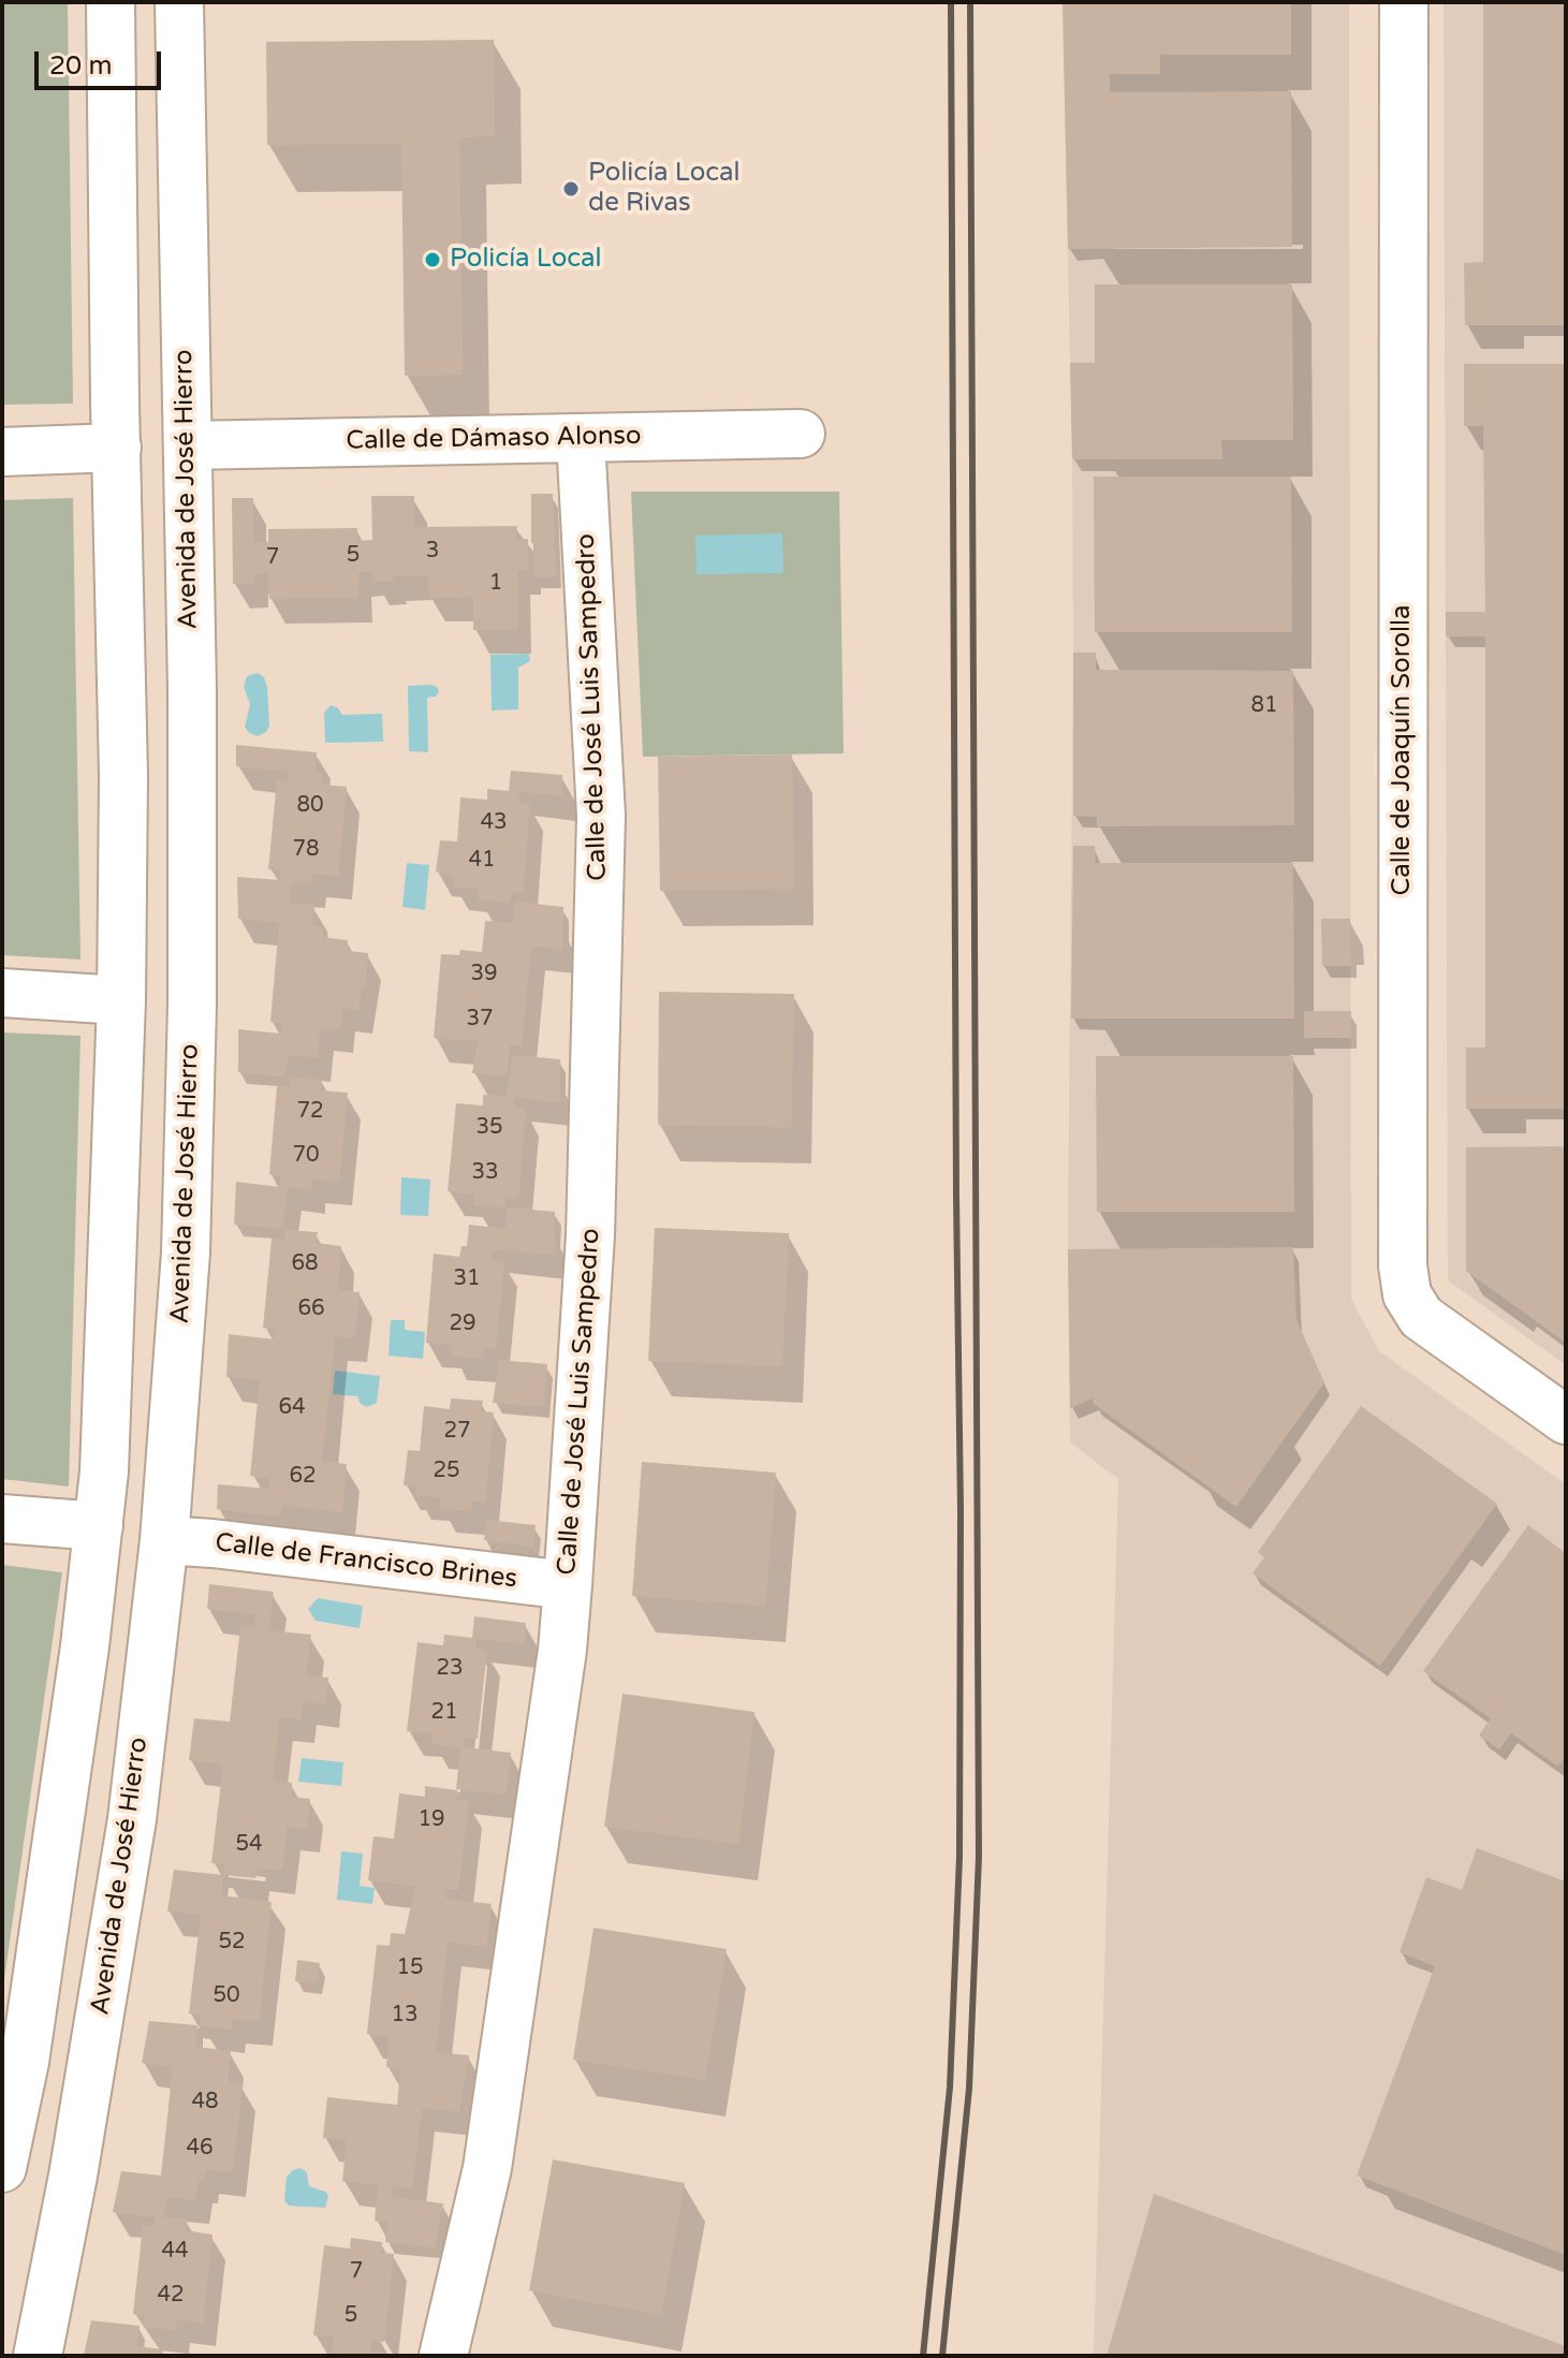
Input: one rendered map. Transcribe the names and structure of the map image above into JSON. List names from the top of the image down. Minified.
{"streets":{"street":["Calle de Dámaso Alonso","Avenida de José Hierro","Calle de José Luis Sampedro","Calle de Joaquín Sorolla","Calle de Francisco Brines"]},"crossings":[["Calle de Dámaso Alonso","Avenida de José Hierro"],["Calle de Dámaso Alonso","Calle de José Luis Sampedro"],["Avenida de José Hierro","Calle de Francisco Brines"],["Calle de José Luis Sampedro","Calle de Francisco Brines"]],"places":["Policía Local de Rivas","Policía Local"],"house_numbers":["3","5","7","1","81","80","43","78","41","39","37","72","35","70","33","68","31","66","29","64","27","25","62","23","21","19","54","52","15","50","13","48","46","44","7","42","5"],"scale_bar":"20 m"}
